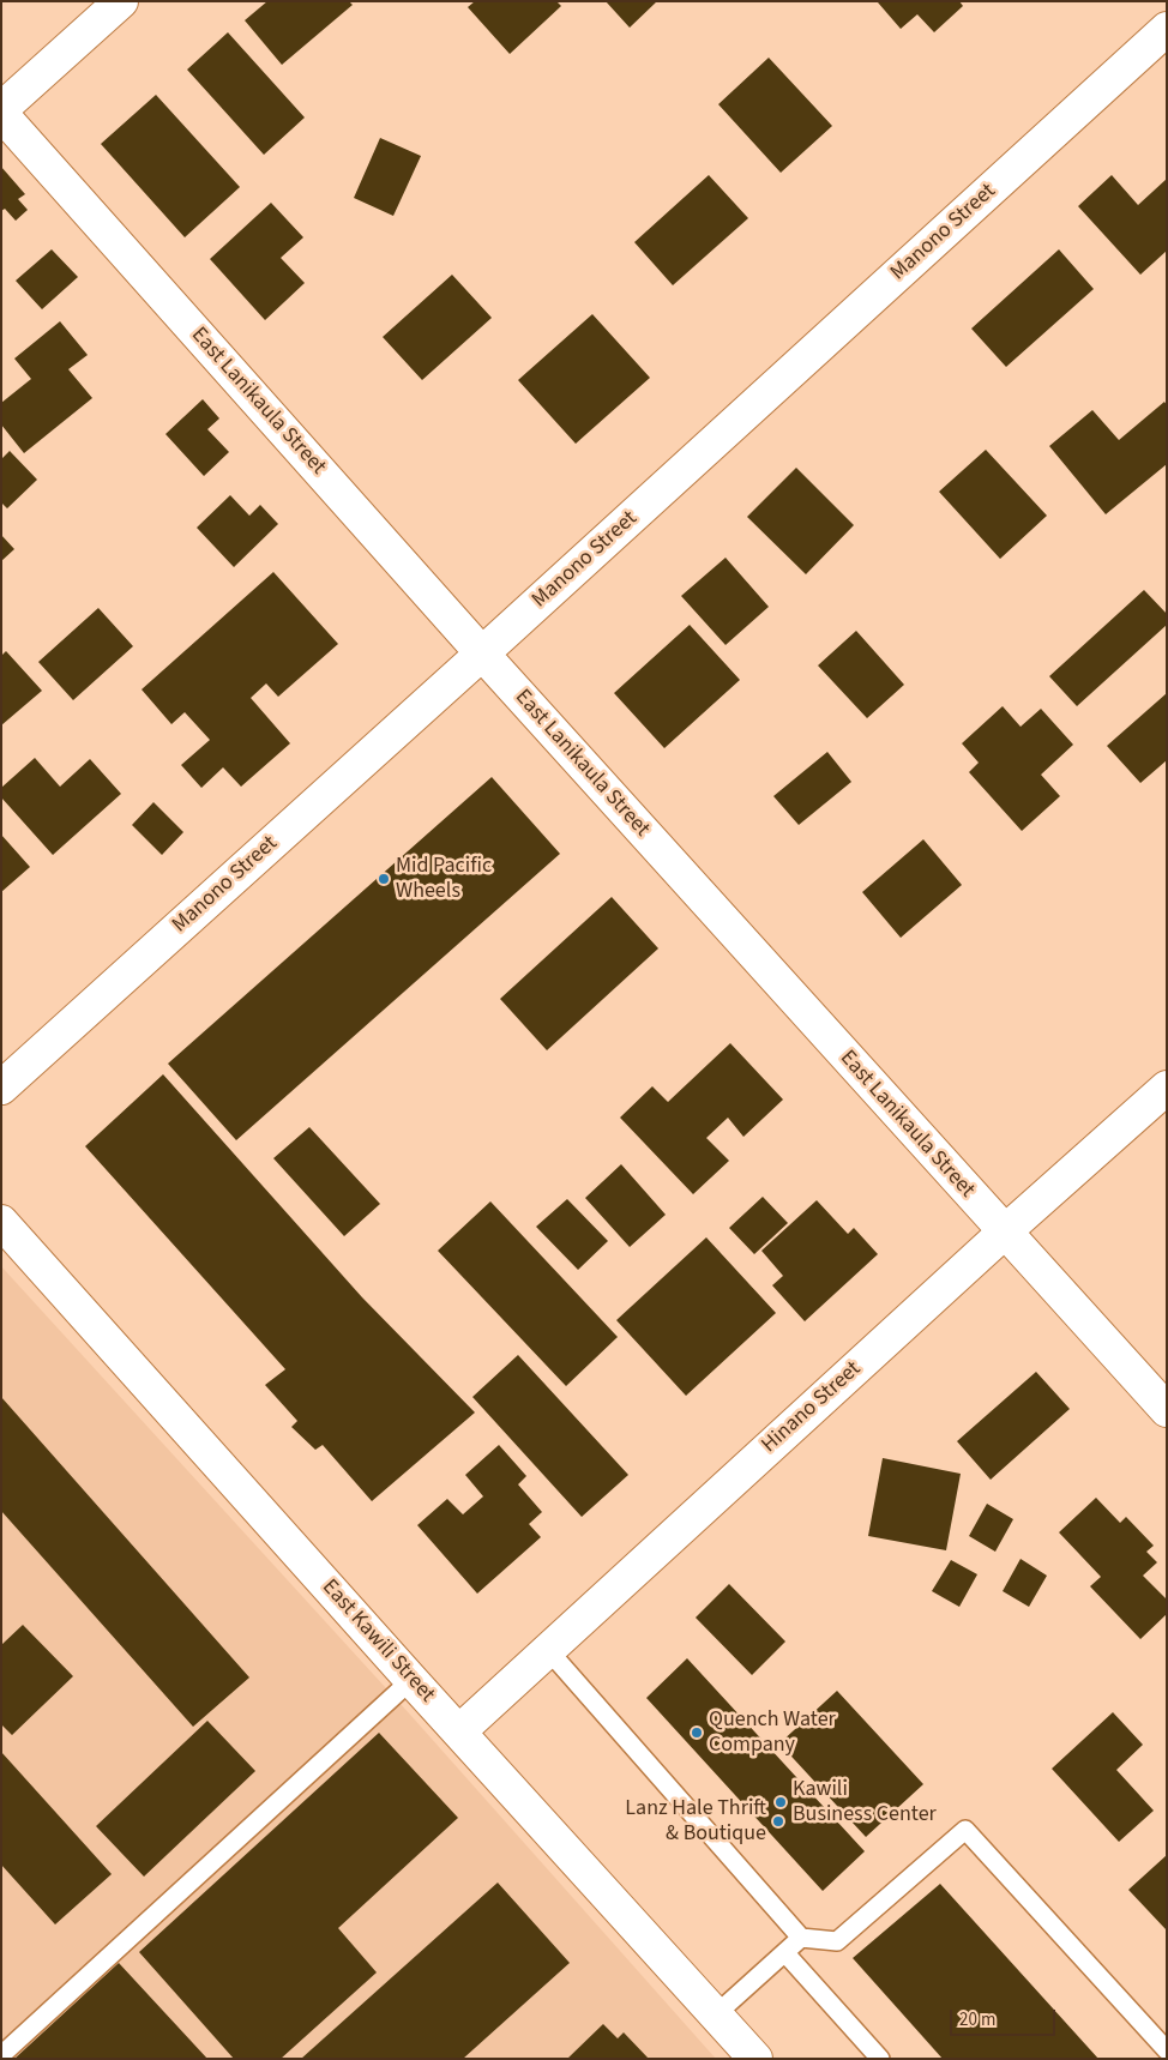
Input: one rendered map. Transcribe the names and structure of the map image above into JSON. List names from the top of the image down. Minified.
{"streets":{"street":["Manono Street","East Lanikaula Street","Hinano Street","East Kawili Street"]},"crossings":[["Manono Street","East Lanikaula Street"],["East Lanikaula Street","Hinano Street"],["Hinano Street","East Kawili Street"]],"places":["Mid Pacific Wheels","Quench Water Company","Kawili Business Center","Lanz Hale Thrift & Boutique"],"scale_bar":"20 m"}
